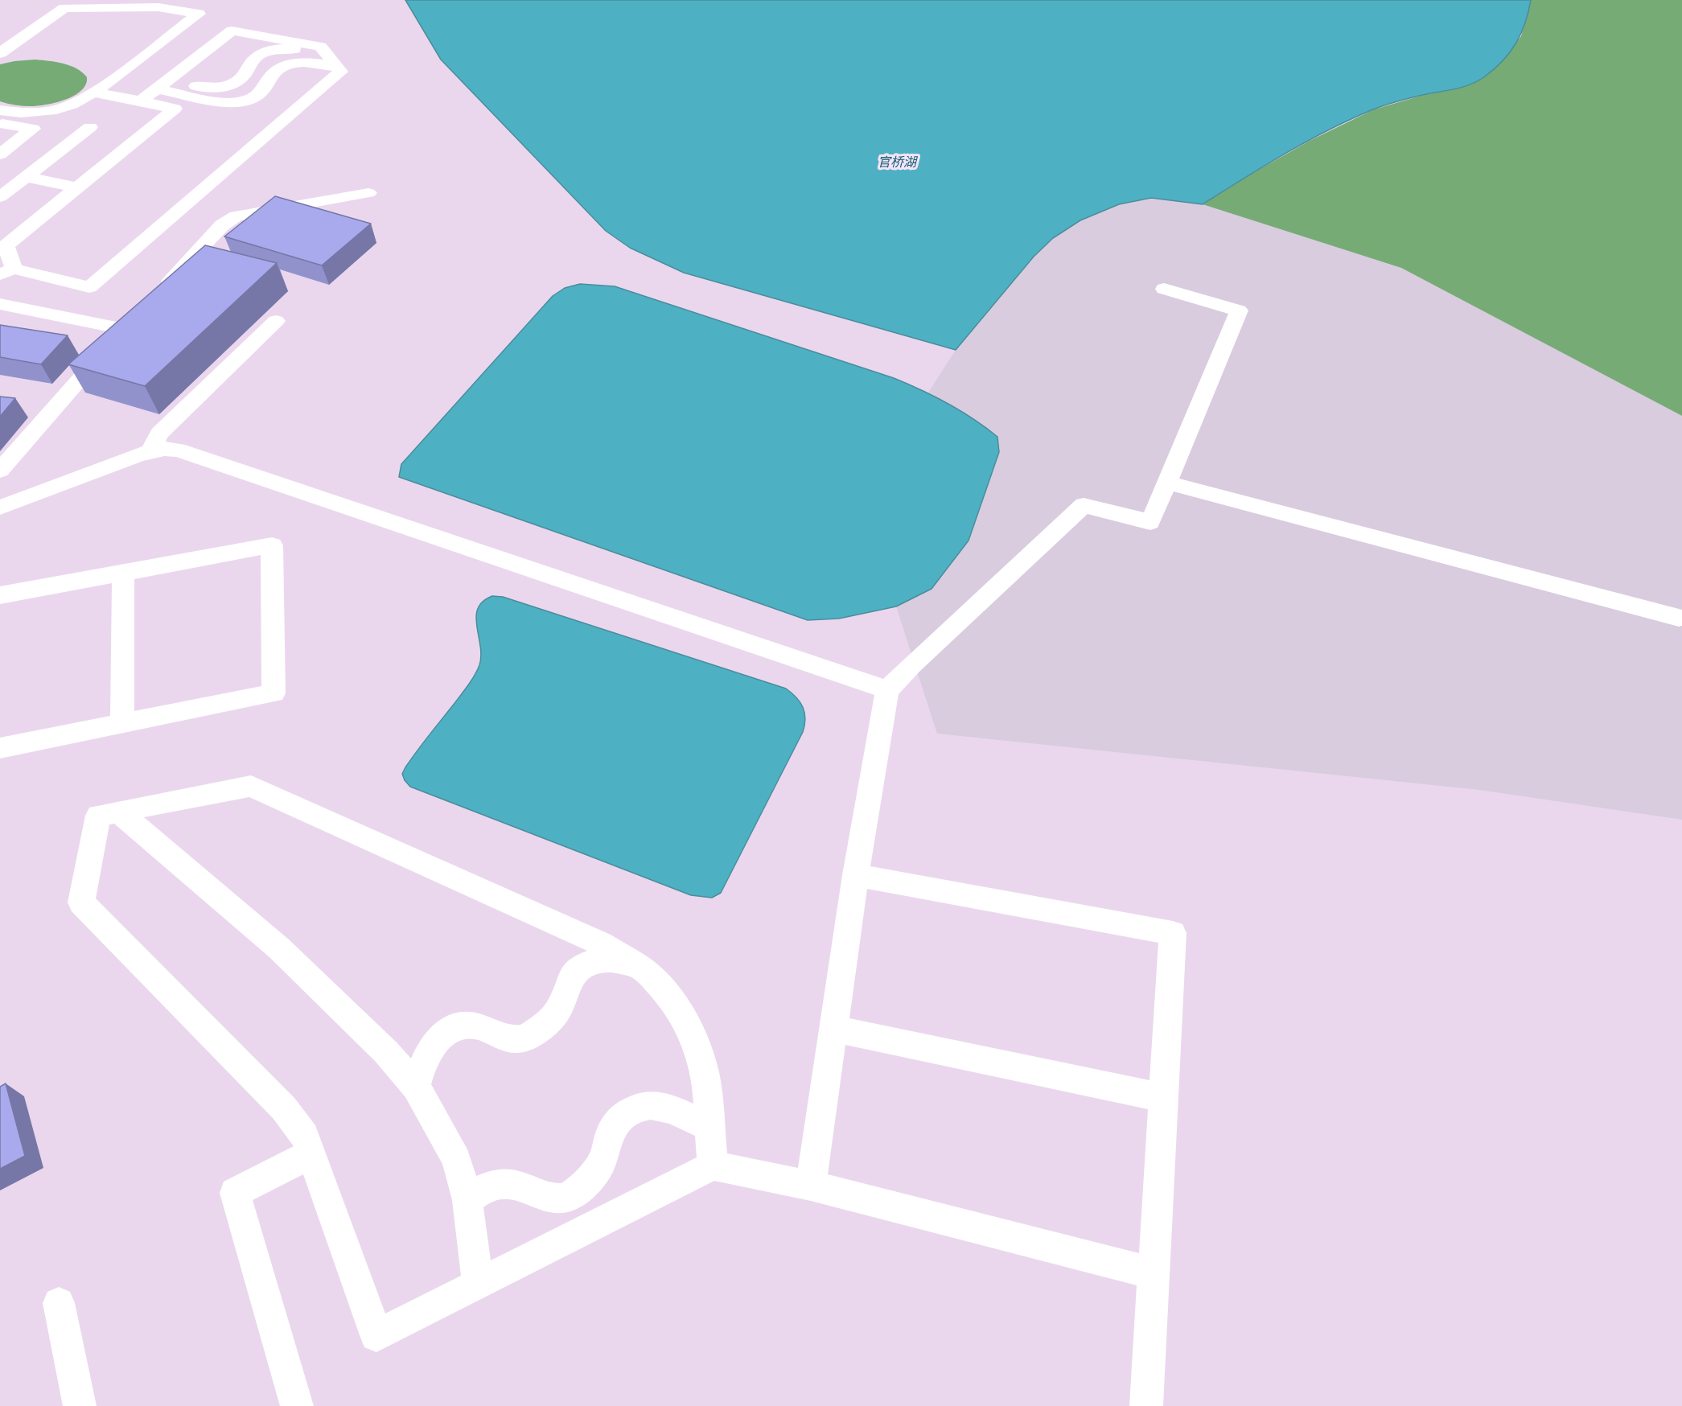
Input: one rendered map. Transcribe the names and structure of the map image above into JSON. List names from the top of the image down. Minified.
{"water":["官桥湖"]}
